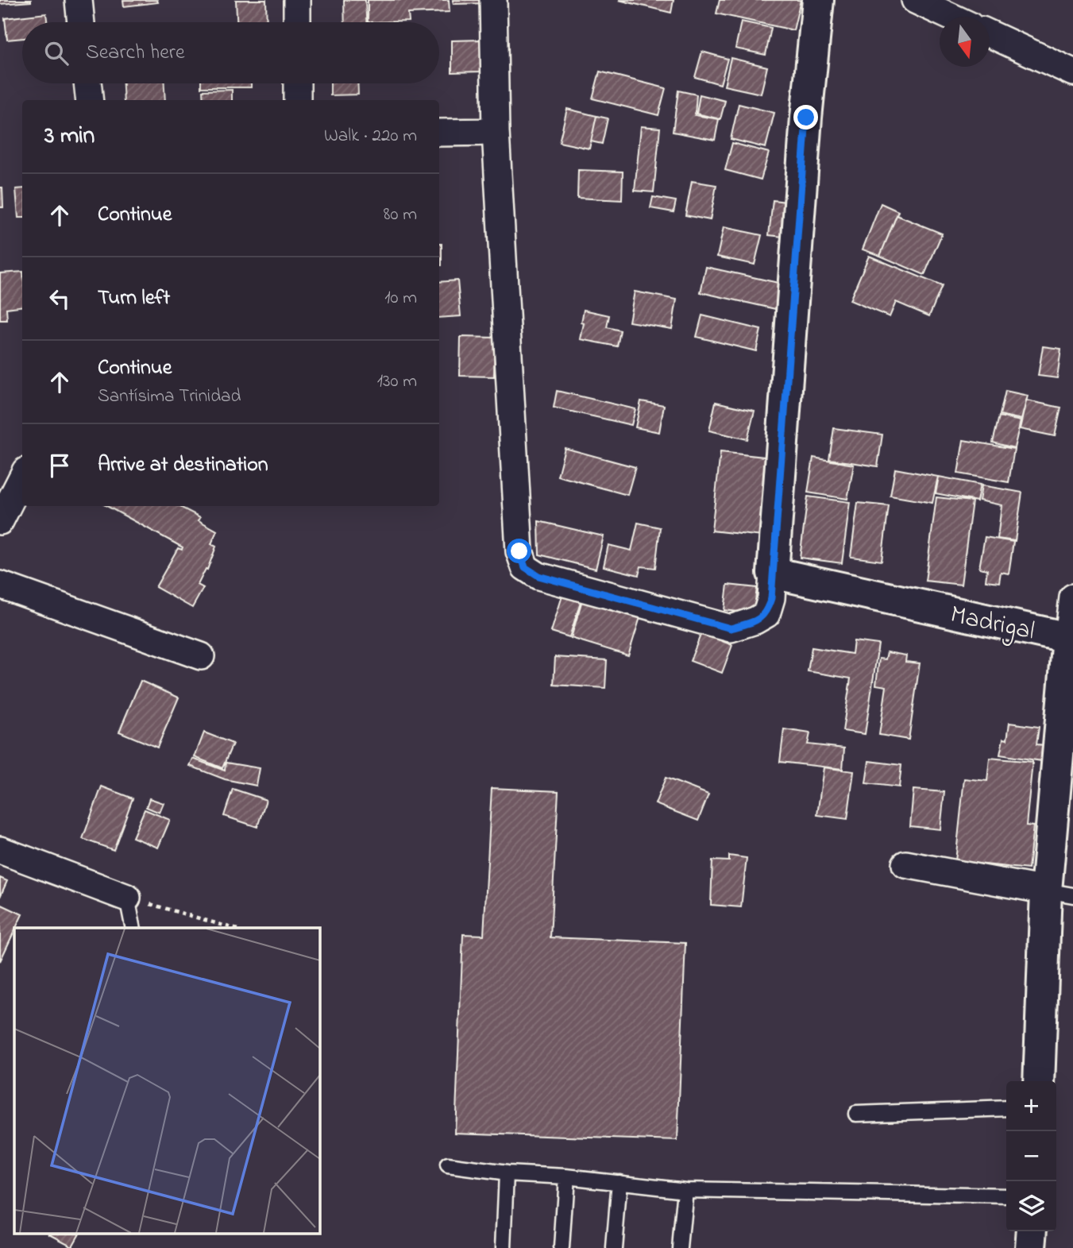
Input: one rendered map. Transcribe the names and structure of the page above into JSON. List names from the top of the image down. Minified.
{"streets":{"street":["Madrigal"]},"north":"bottom","page":{"search":"Search here","heading":["3 min","Walk · 220 m"],"list":[["Continue","80 m"],["Turn left","10 m"],["Continue","Santísima Trinidad","130 m"],"Arrive at destination"],"map_buttons":["+","−"]}}
